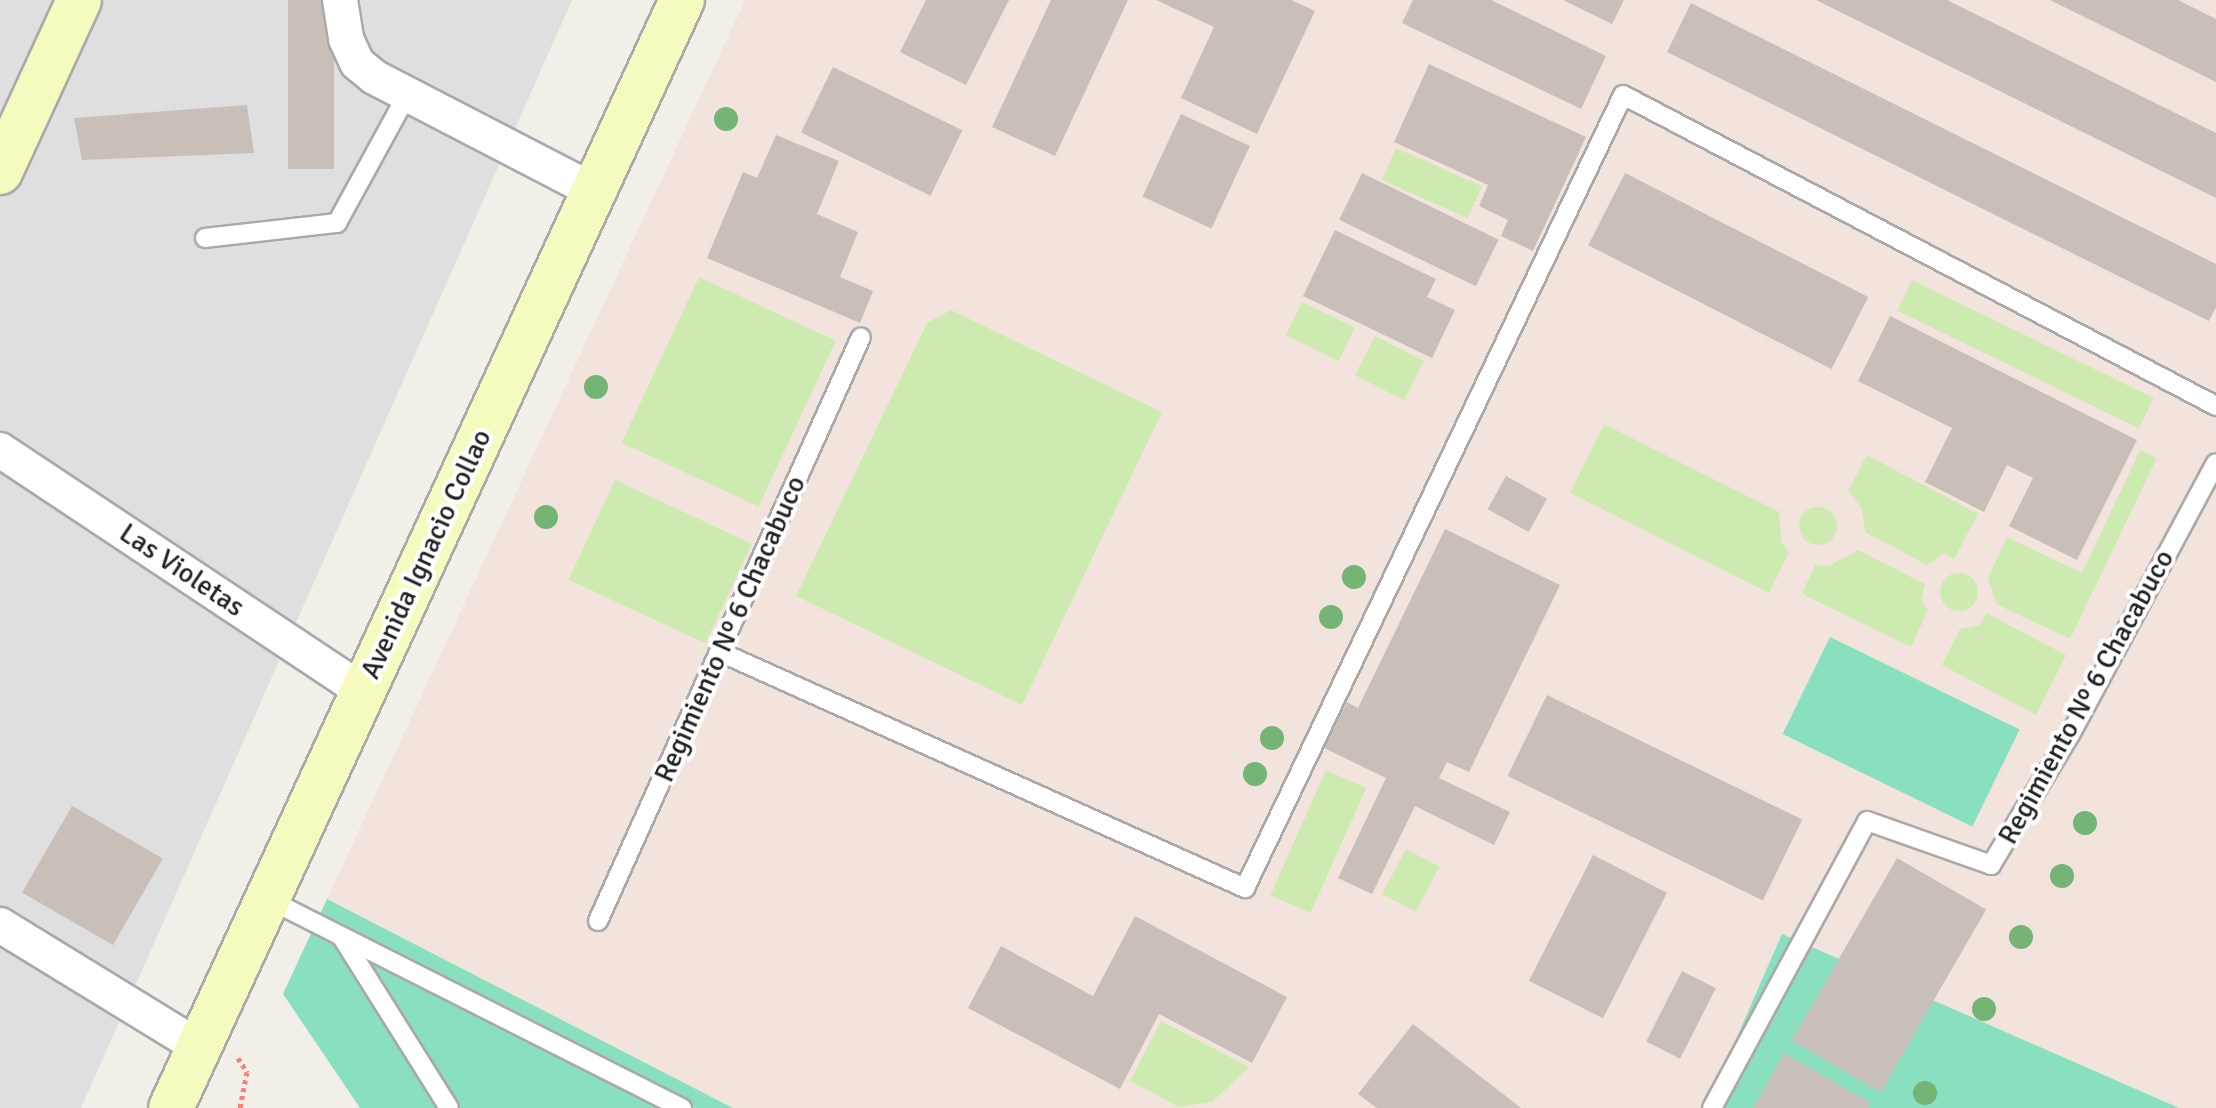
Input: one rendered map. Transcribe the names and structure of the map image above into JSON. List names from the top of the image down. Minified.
{"streets":{"main road":["Avenida Ignacio Collao"],"street":["Las Violetas"],"lane":["Regimiento Nº 6 Chacabuco"]},"crossings":[["Avenida Ignacio Collao","Las Violetas"]]}
